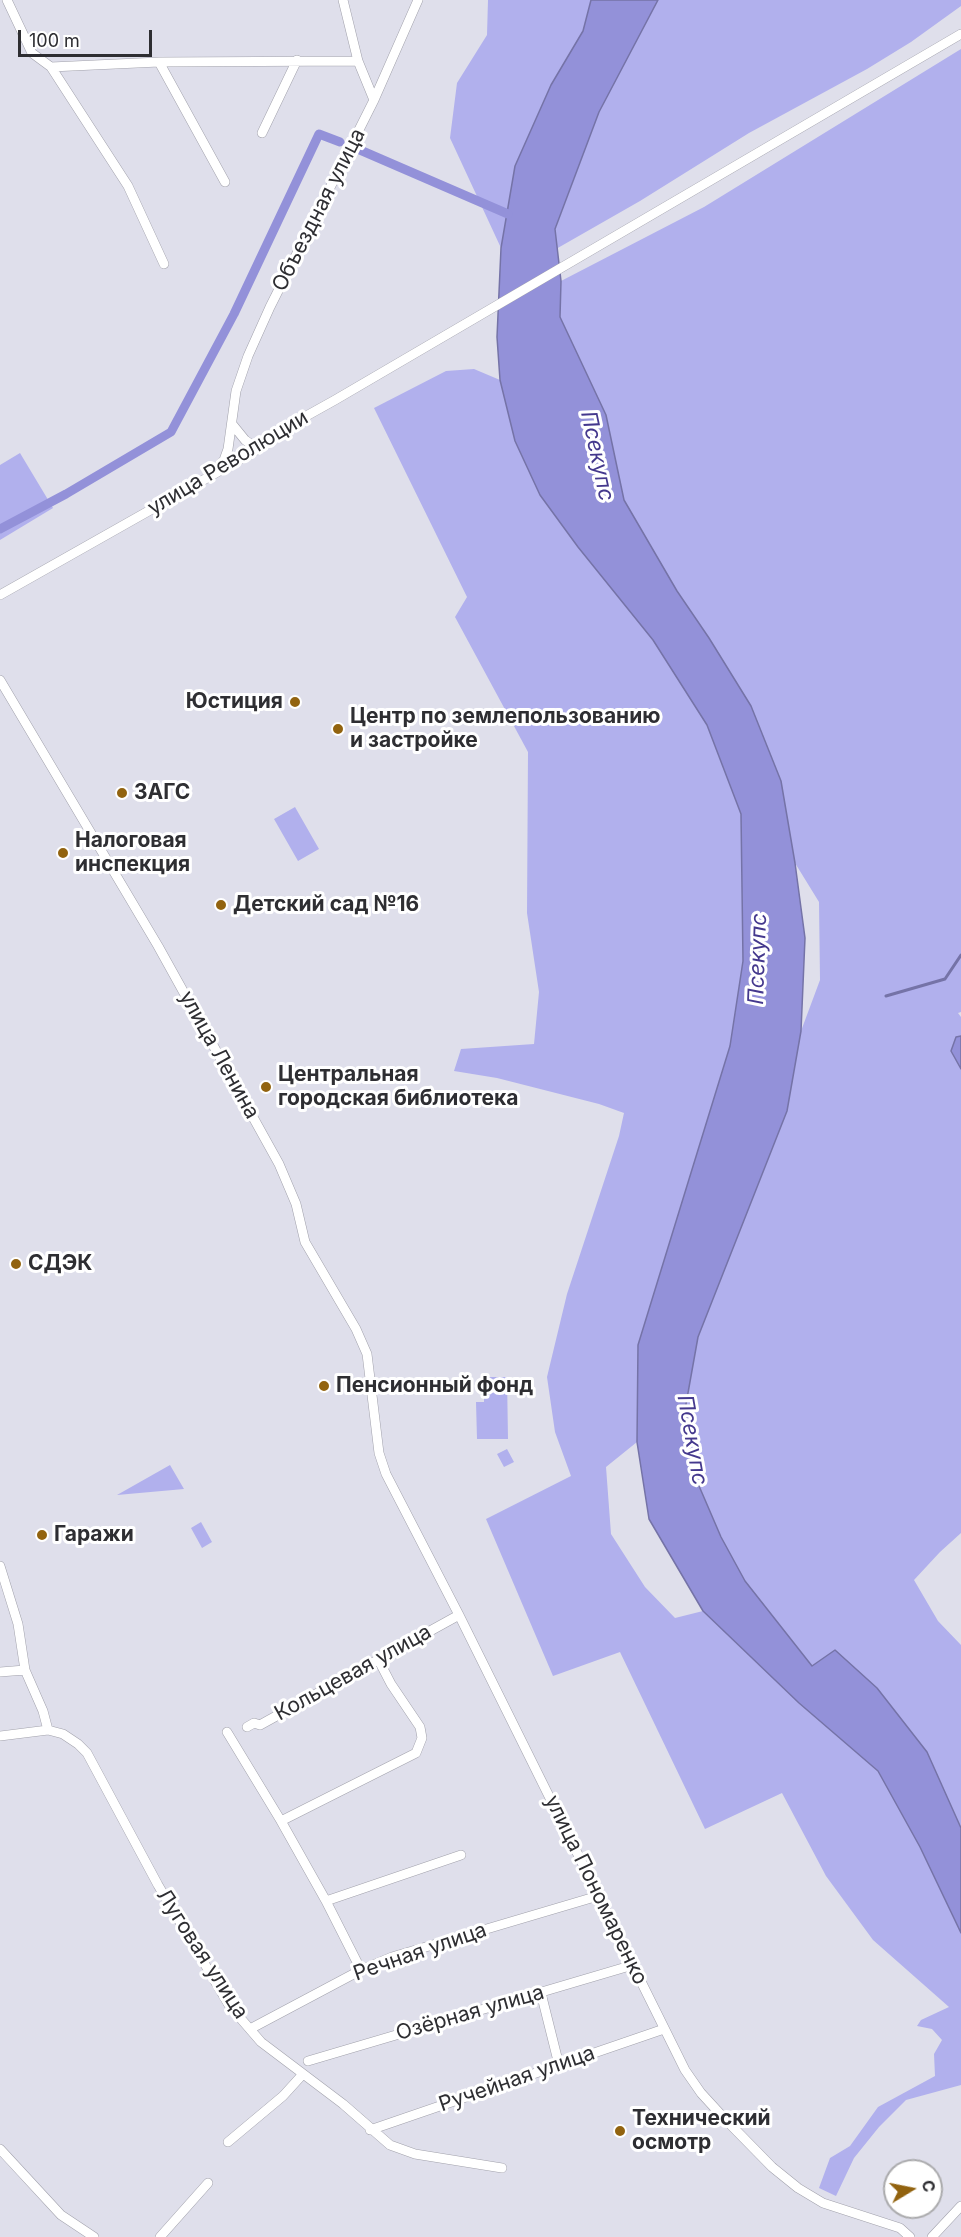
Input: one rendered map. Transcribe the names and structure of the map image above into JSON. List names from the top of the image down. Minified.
{"streets":{"street":["Объездная улица","улица Революции","улица Ленина","Кольцевая улица","улица Пономаренко","Речная улица","Луговая улица","Озёрная улица","Ручейная улица"]},"crossings":[["Объездная улица","улица Революции"],["улица Ленина","улица Пономаренко"],["Кольцевая улица","улица Пономаренко"],["улица Пономаренко","Речная улица"],["улица Пономаренко","Озёрная улица"],["улица Пономаренко","Ручейная улица"],["Речная улица","Луговая улица"],["Луговая улица","Ручейная улица"]],"water":["Псекупс"],"places":["Юстиция","Центр по землепользованию и застройке","ЗАГС","Налоговая инспекция","Детский сад №16","Центральная городская библиотека","СДЭК","Пенсионный фонд","Гаражи","Технический осмотр"],"scale_bar":"100 m","north":"right"}
